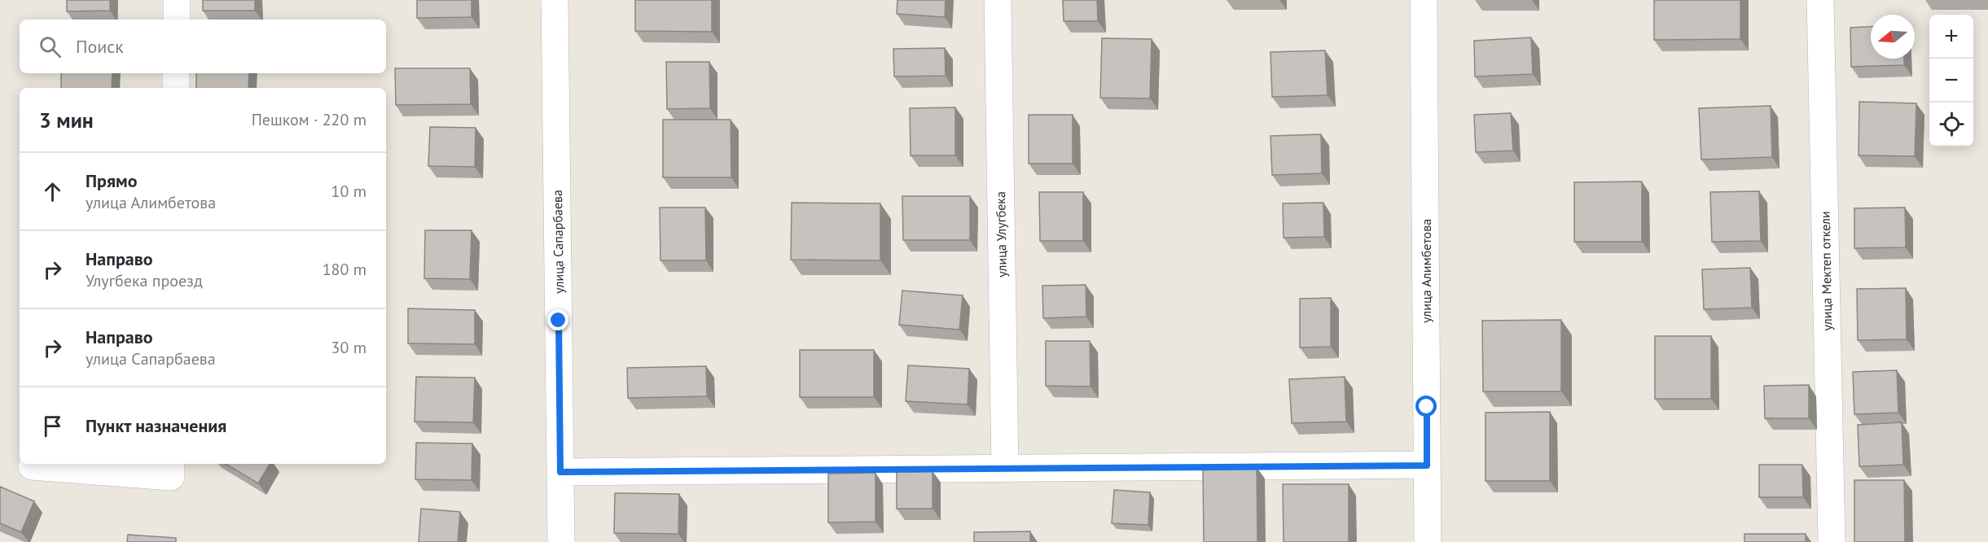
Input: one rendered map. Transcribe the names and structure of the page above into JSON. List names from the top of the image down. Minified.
{"streets":{"street":["улица Улугбека","улица Сапарбаева","улица Алимбетова","улица Мектеп откели"]},"north":"left","page":{"map_buttons":["+","−"],"search":"Поиск","heading":["3 мин","Пешком · 220 m"],"list":[["Прямо","улица Алимбетова","10 m"],["Направо","Улугбека проезд","180 m"],["Направо","улица Сапарбаева","30 m"],"Пункт назначения"]}}
